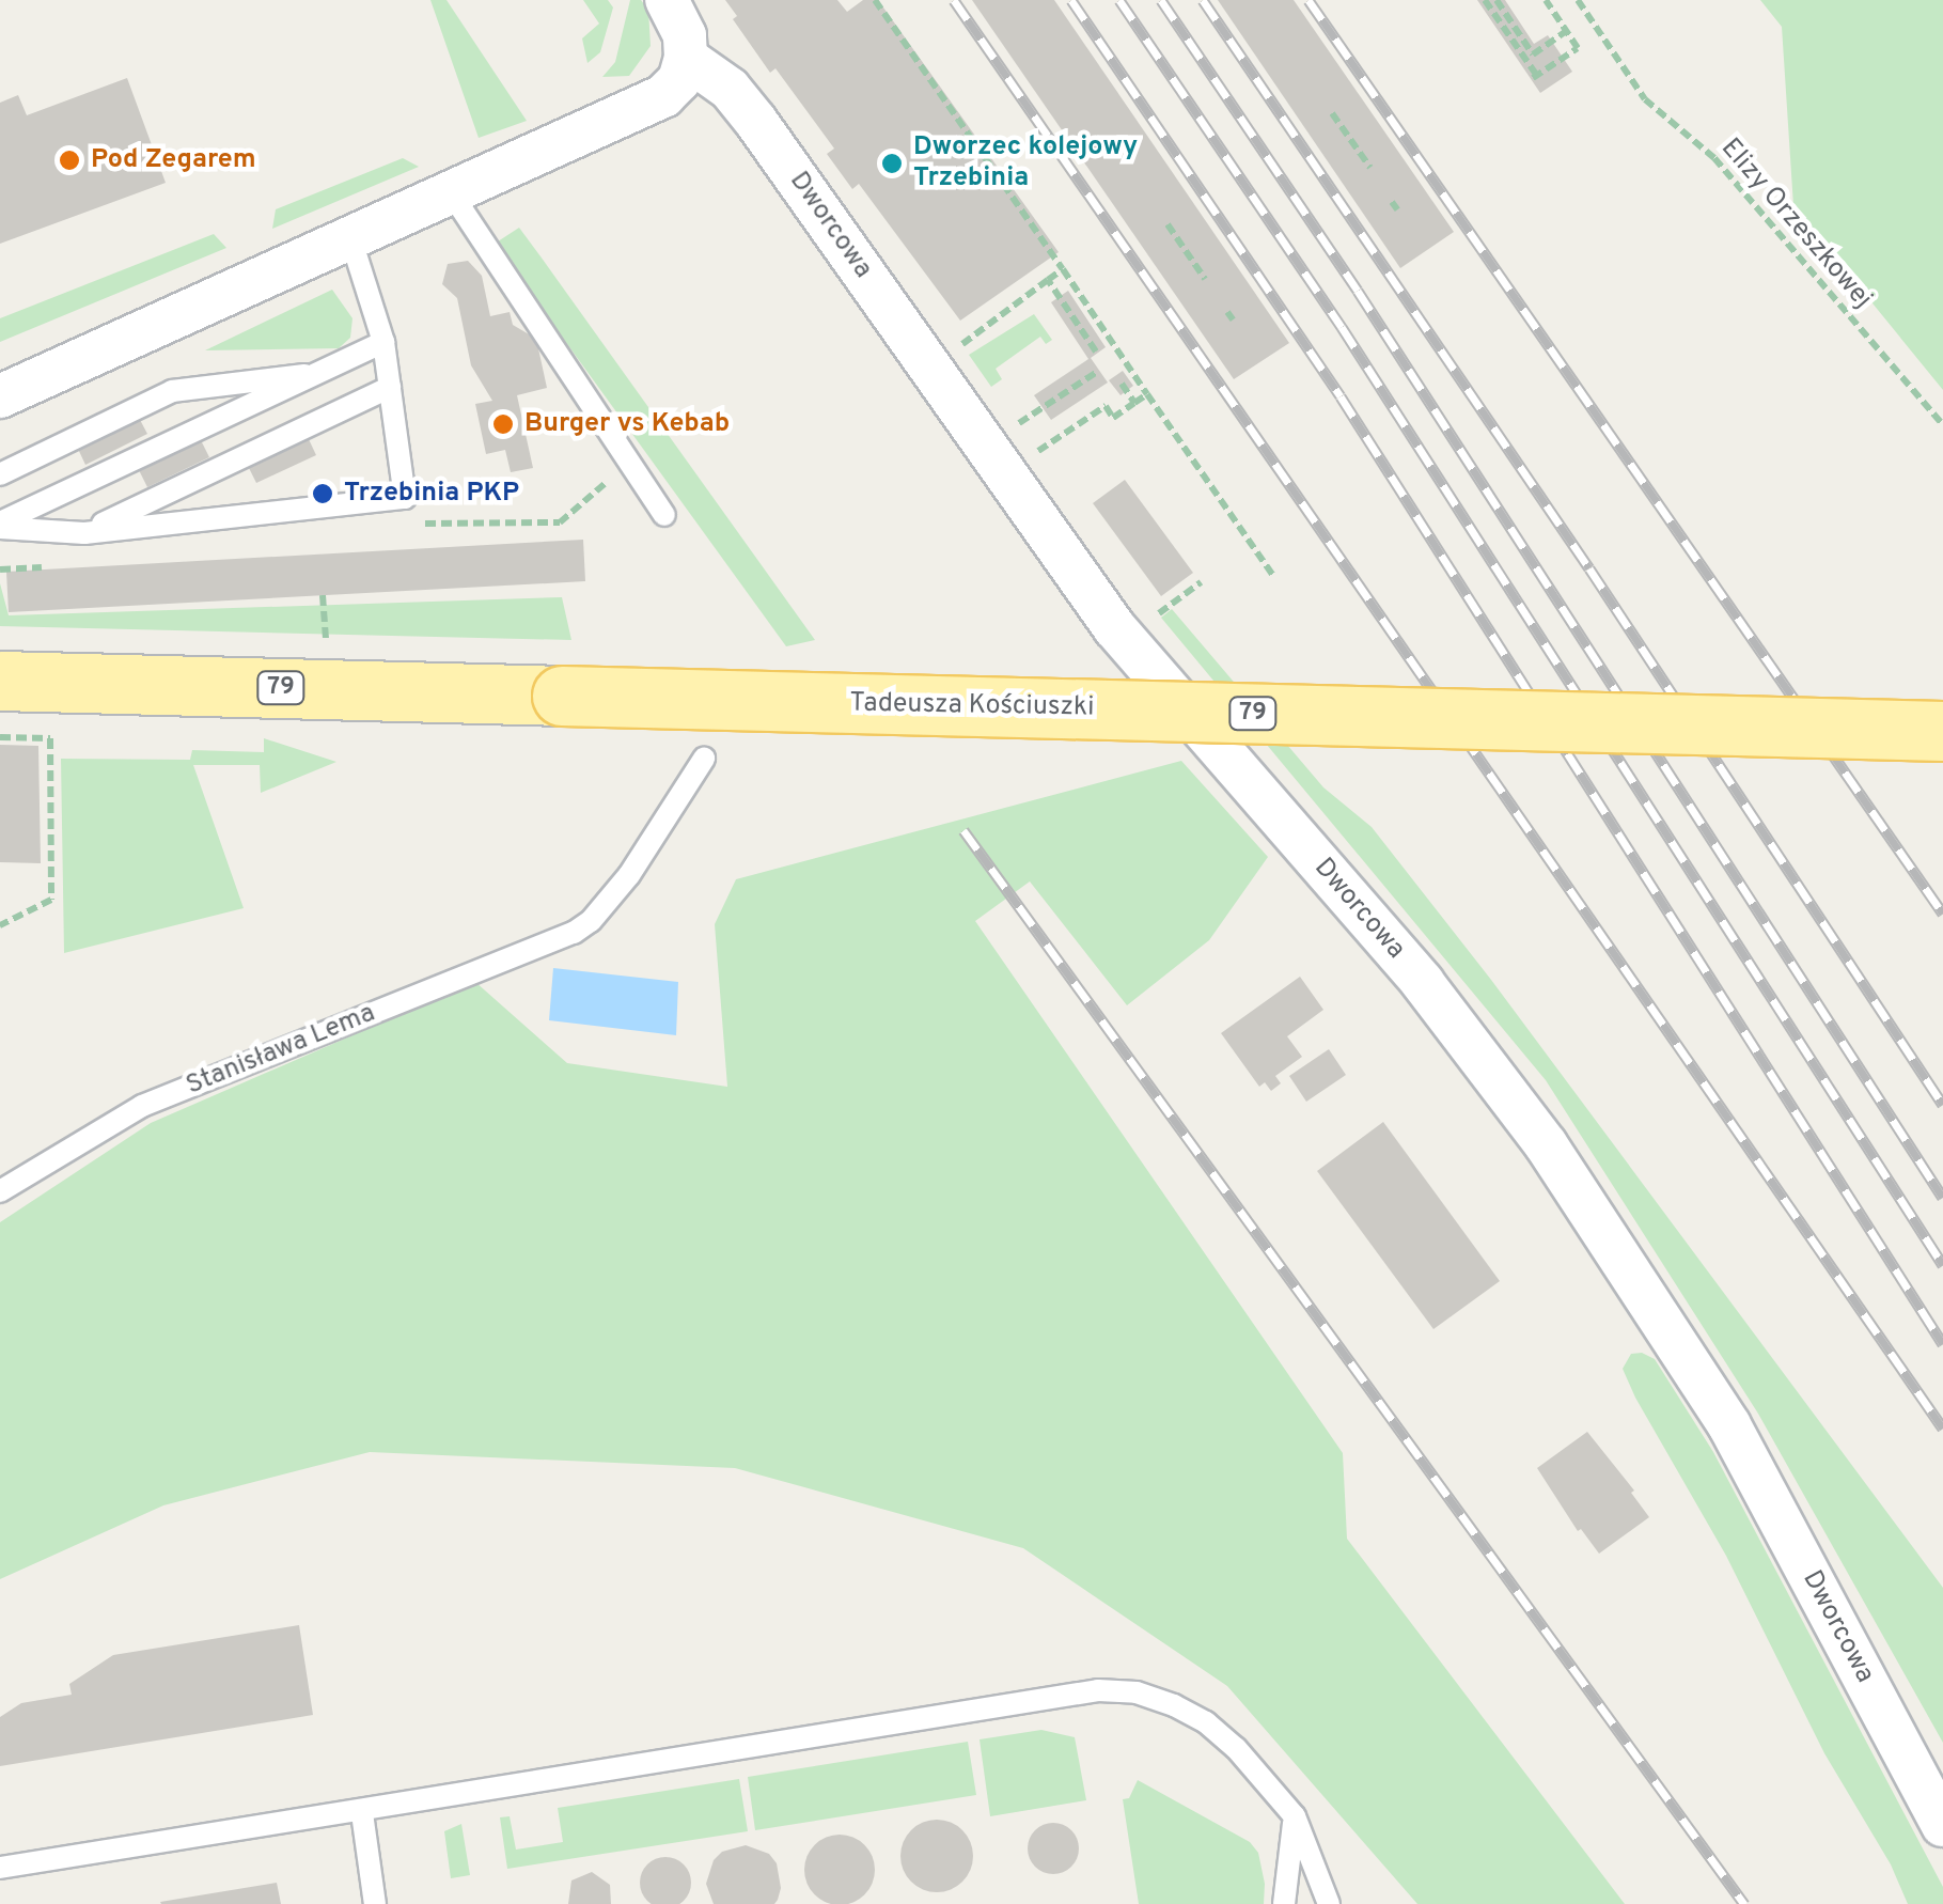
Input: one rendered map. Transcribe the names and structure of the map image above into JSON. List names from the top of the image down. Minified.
{"streets":{"main road":["79","Tadeusza Kościuszki"],"street":["Dworcowa"],"lane":["Stanisława Lema"],"path":["Elizy Orzeszkowej"]},"places":["Pod Zegarem","Dworzec kolejowy Trzebinia","Burger vs Kebab","Trzebinia PKP"]}
